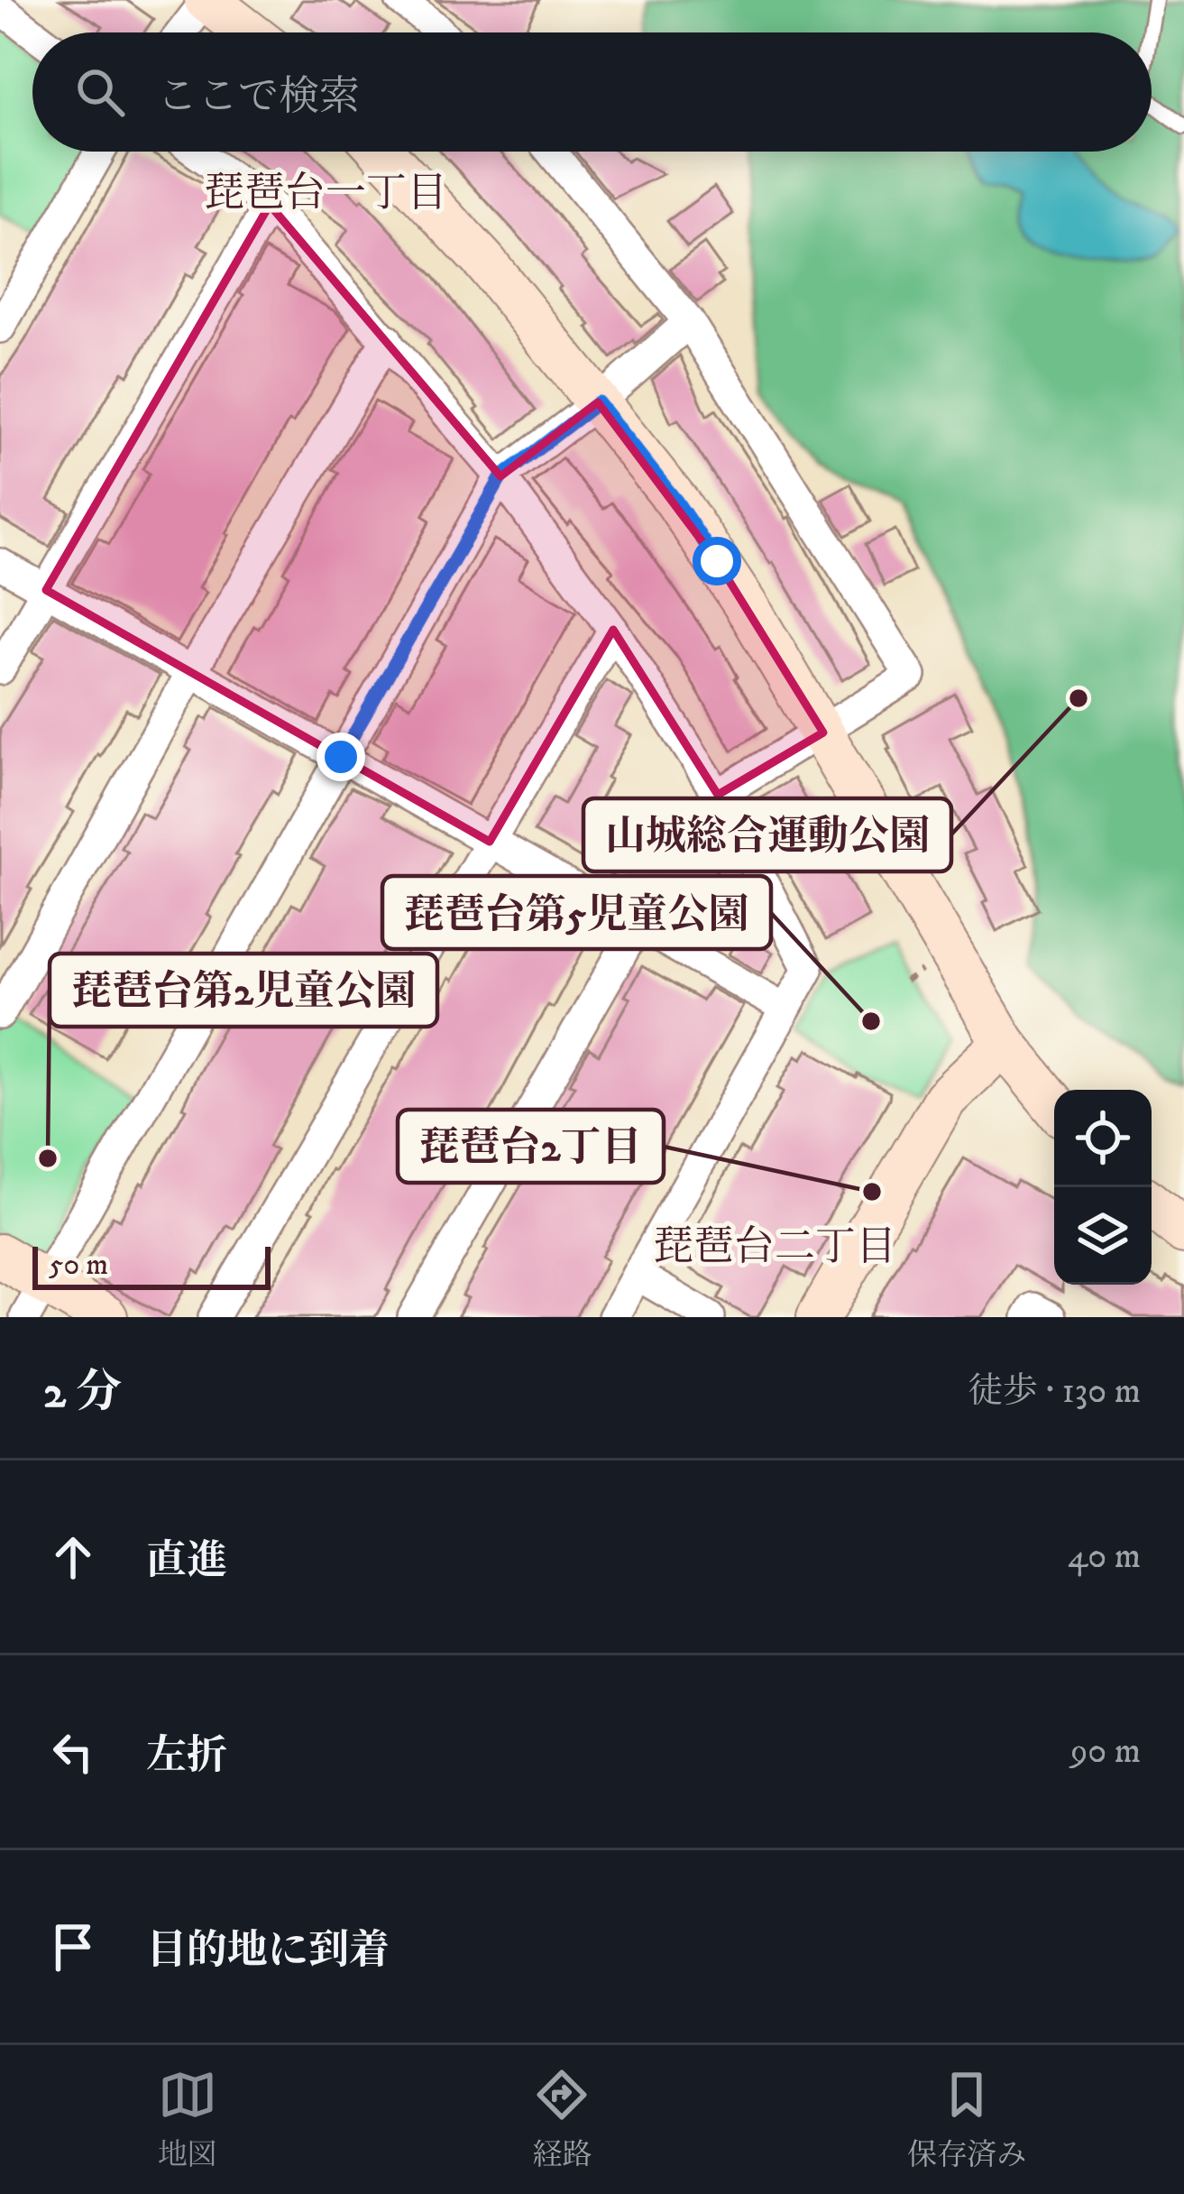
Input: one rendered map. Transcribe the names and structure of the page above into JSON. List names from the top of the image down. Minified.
{"districts":["琵琶台一丁目","琵琶台二丁目"],"places":["山城総合運動公園","琵琶台第5児童公園","琵琶台第2児童公園","琵琶台2丁目"],"scale_bar":"50 m","page":{"search":"ここで検索","scale":"50 m","heading":["2 分","徒歩 · 130 m"],"list":[["直進","40 m"],["左折","90 m"],"目的地に到着"],"nav":["地図","経路","保存済み"]}}
